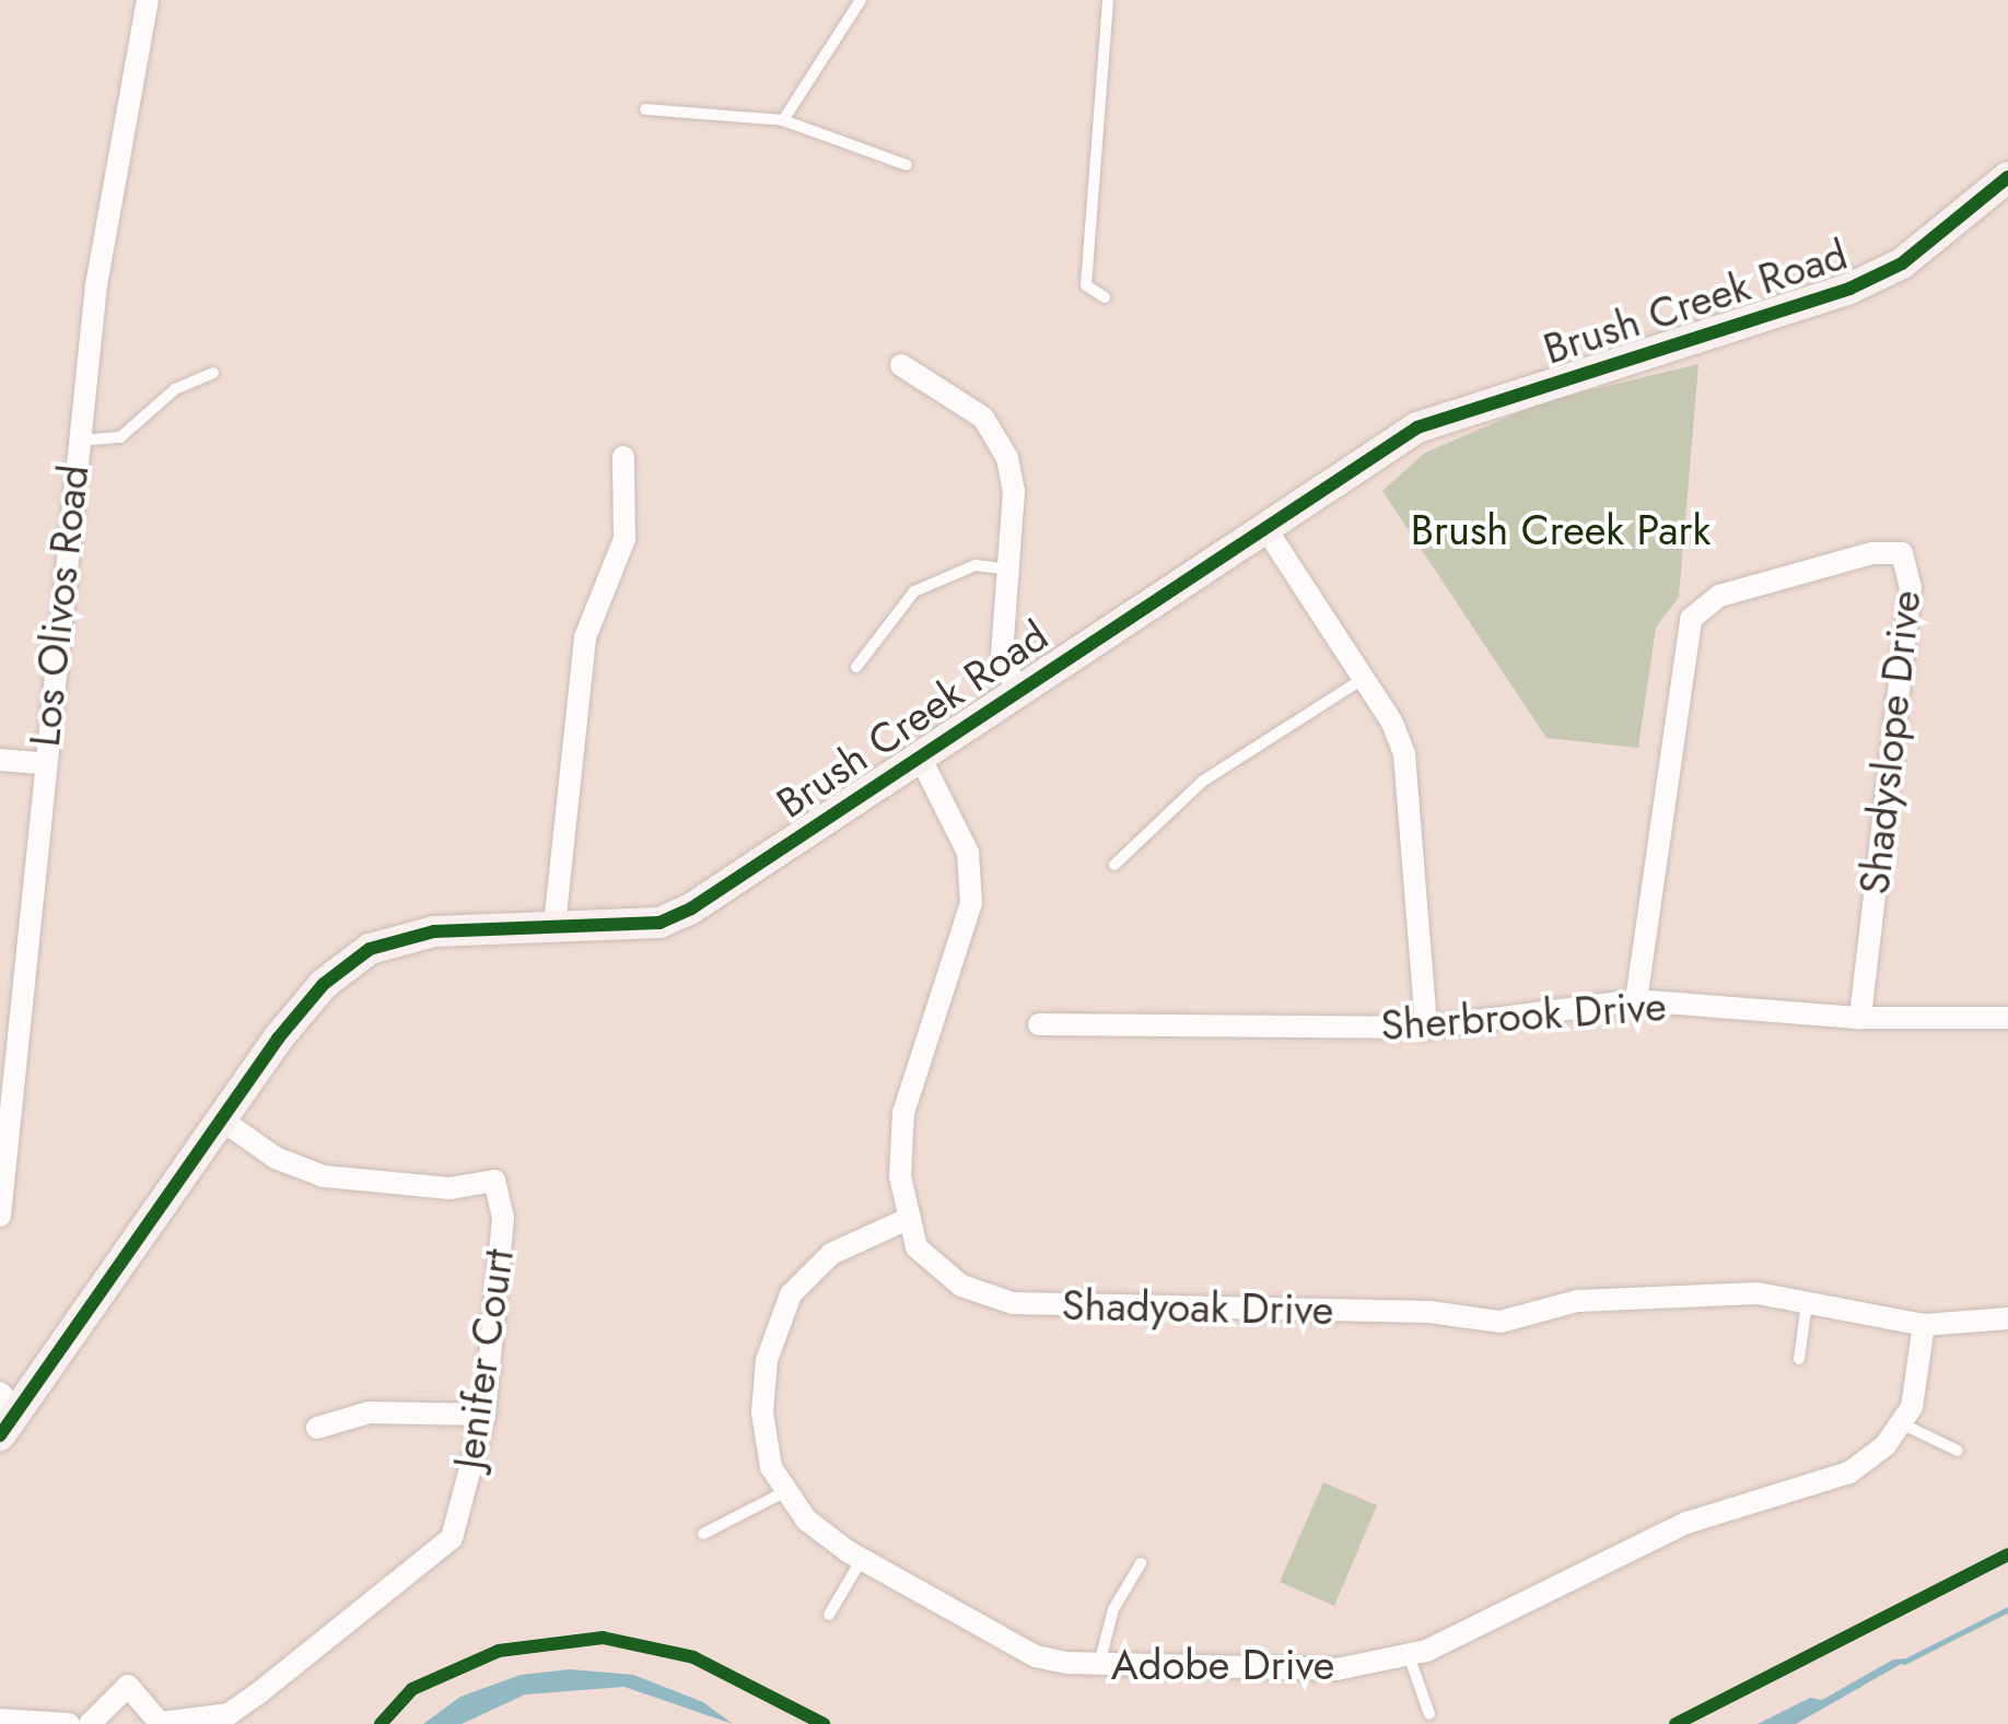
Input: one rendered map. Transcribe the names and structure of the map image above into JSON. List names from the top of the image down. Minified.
{"streets":{"street":["Brush Creek Road","Los Olivos Road","Shadyslope Drive","Sherbrook Drive","Shadyoak Drive","Jenifer Court","Adobe Drive"]},"crossings":[["Brush Creek Road","Shadyoak Drive"],["Brush Creek Road","Jenifer Court"],["Shadyslope Drive","Sherbrook Drive"],["Shadyoak Drive","Adobe Drive"]],"parks":["Brush Creek Park"]}
